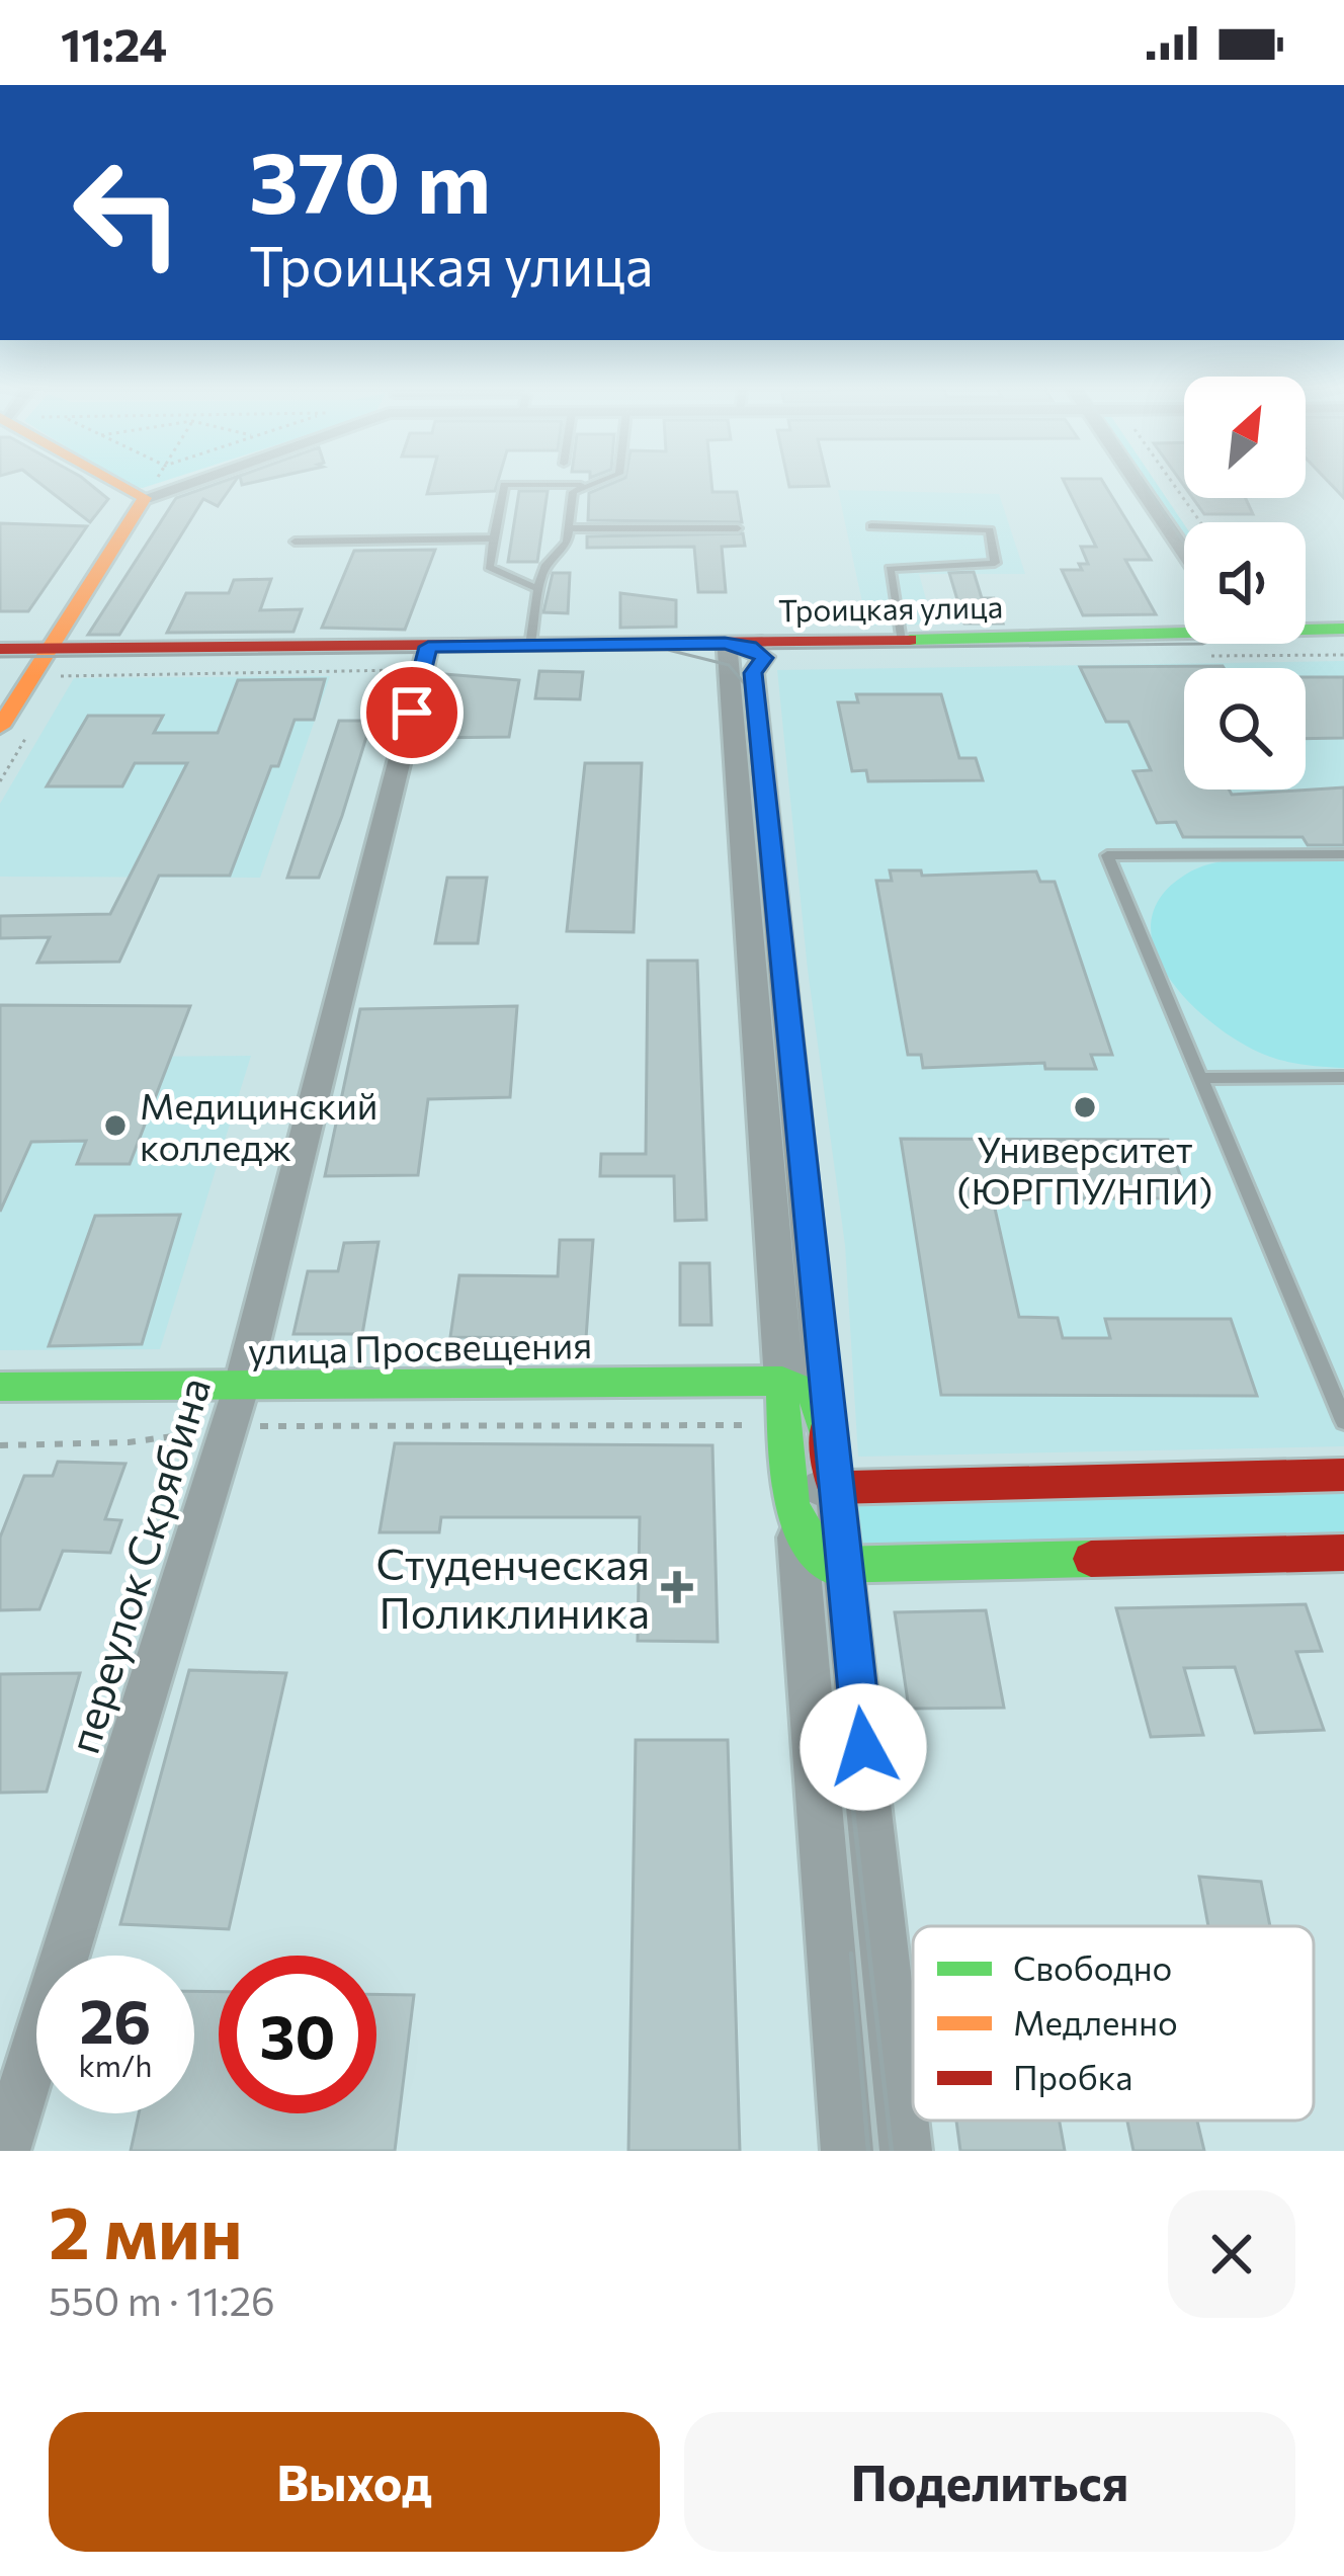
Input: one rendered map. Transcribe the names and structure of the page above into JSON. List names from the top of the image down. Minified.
{"streets":{"street":["Троицкая улица","улица Просвещения","переулок Скрябина"]},"crossings":[["Троицкая улица","переулок Скрябина"],["улица Просвещения","переулок Скрябина"]],"places":{"other":["Университет (ЮРГПУ/НПИ)","Медицинский колледж"],"health":["Студенческая Поликлиника"]},"legend":["Свободно","Медленно","Пробка"],"north":"top right","page":{"status":"11:24","turn":["370 m","Троицкая улица"],"speed":"26 km/h","limit":"30","heading":["2 мин","550 m · 11:26"],"buttons":["Выход","Поделиться"]}}
